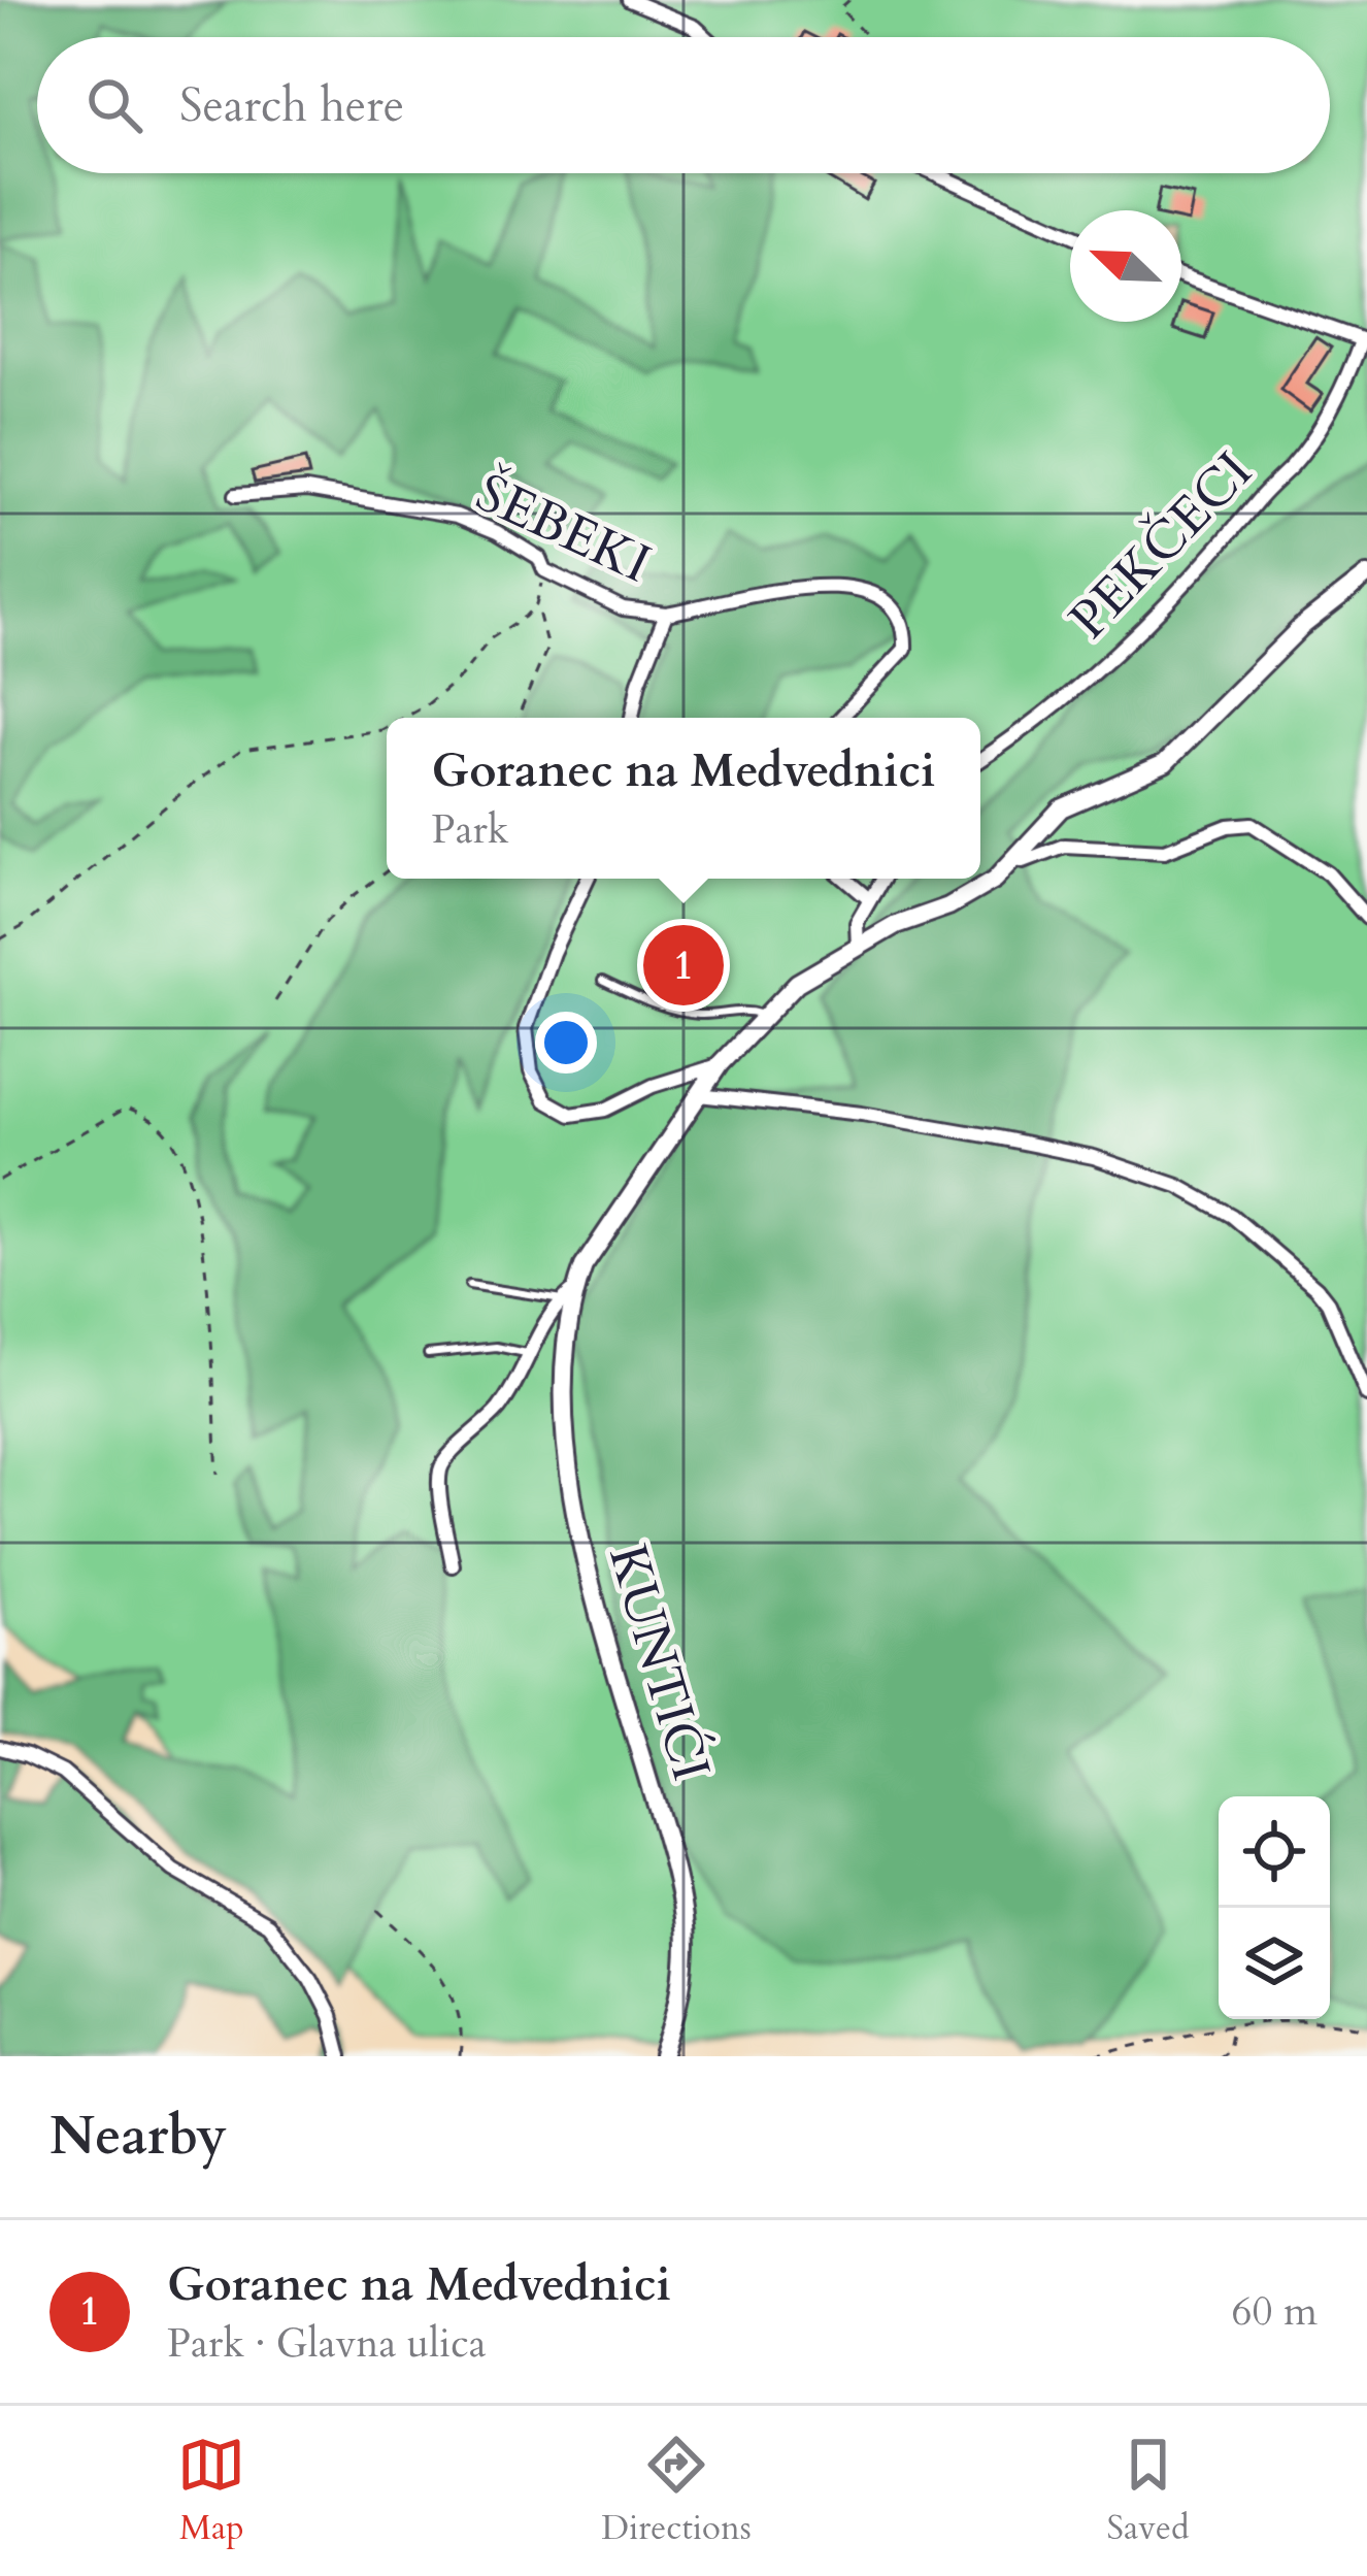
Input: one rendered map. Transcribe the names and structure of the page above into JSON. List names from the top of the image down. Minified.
{"streets":{"street":["ŠEBEKI","PEKČECI","KUNTIĆI"]},"north":"top left","page":{"search":"Search here","popup":["Goranec na Medvednici","Park"],"pins":"1","heading":"Nearby","list":[{"mark":"1","name":"Goranec na Medvednici","note":"Park · Glavna ulica","value":"60 m"}],"nav":["Map","Directions","Saved"]}}
